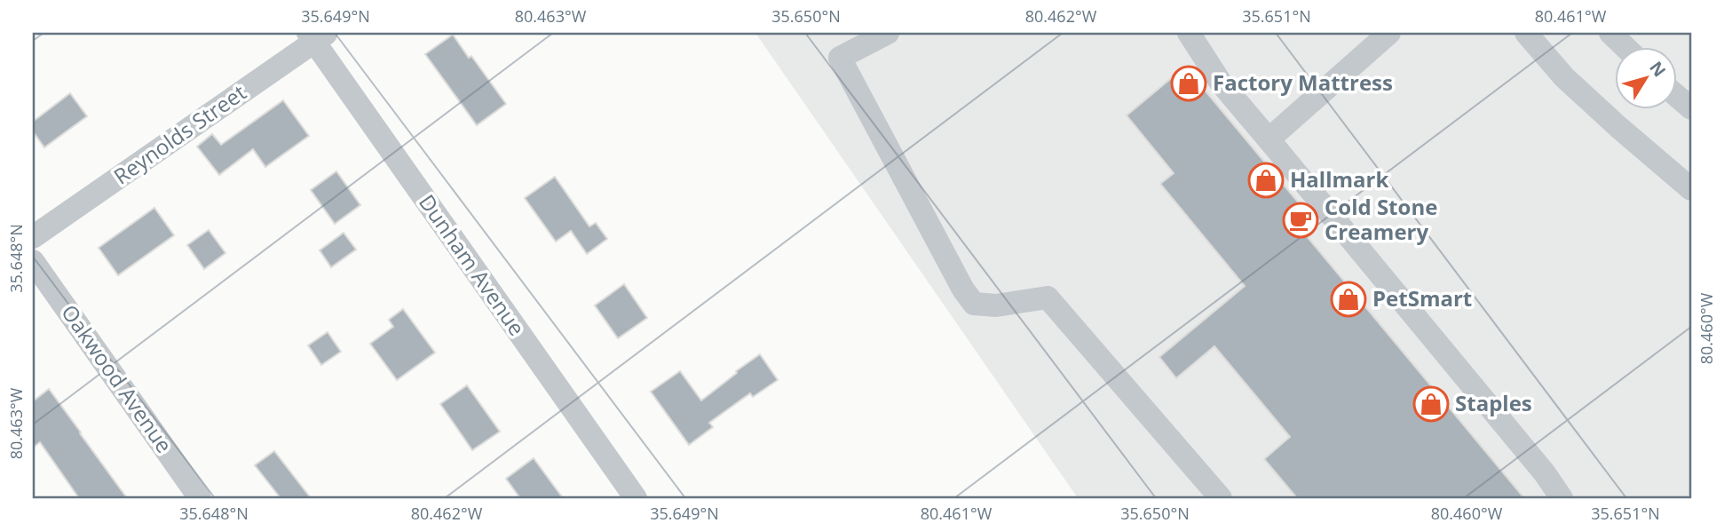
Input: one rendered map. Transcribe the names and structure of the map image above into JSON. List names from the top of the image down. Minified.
{"streets":{"street":["Reynolds Street","Dunham Avenue","Oakwood Avenue"]},"crossings":[["Reynolds Street","Dunham Avenue"]],"places":{"shop":["Factory Mattress","Hallmark","PetSmart","Staples"],"cafe":["Cold Stone Creamery"]},"north":"top right","coordinates":["35.649°N","80.463°W","35.650°N","80.462°W","35.651°N","80.461°W","35.648°N","80.460°W"]}
